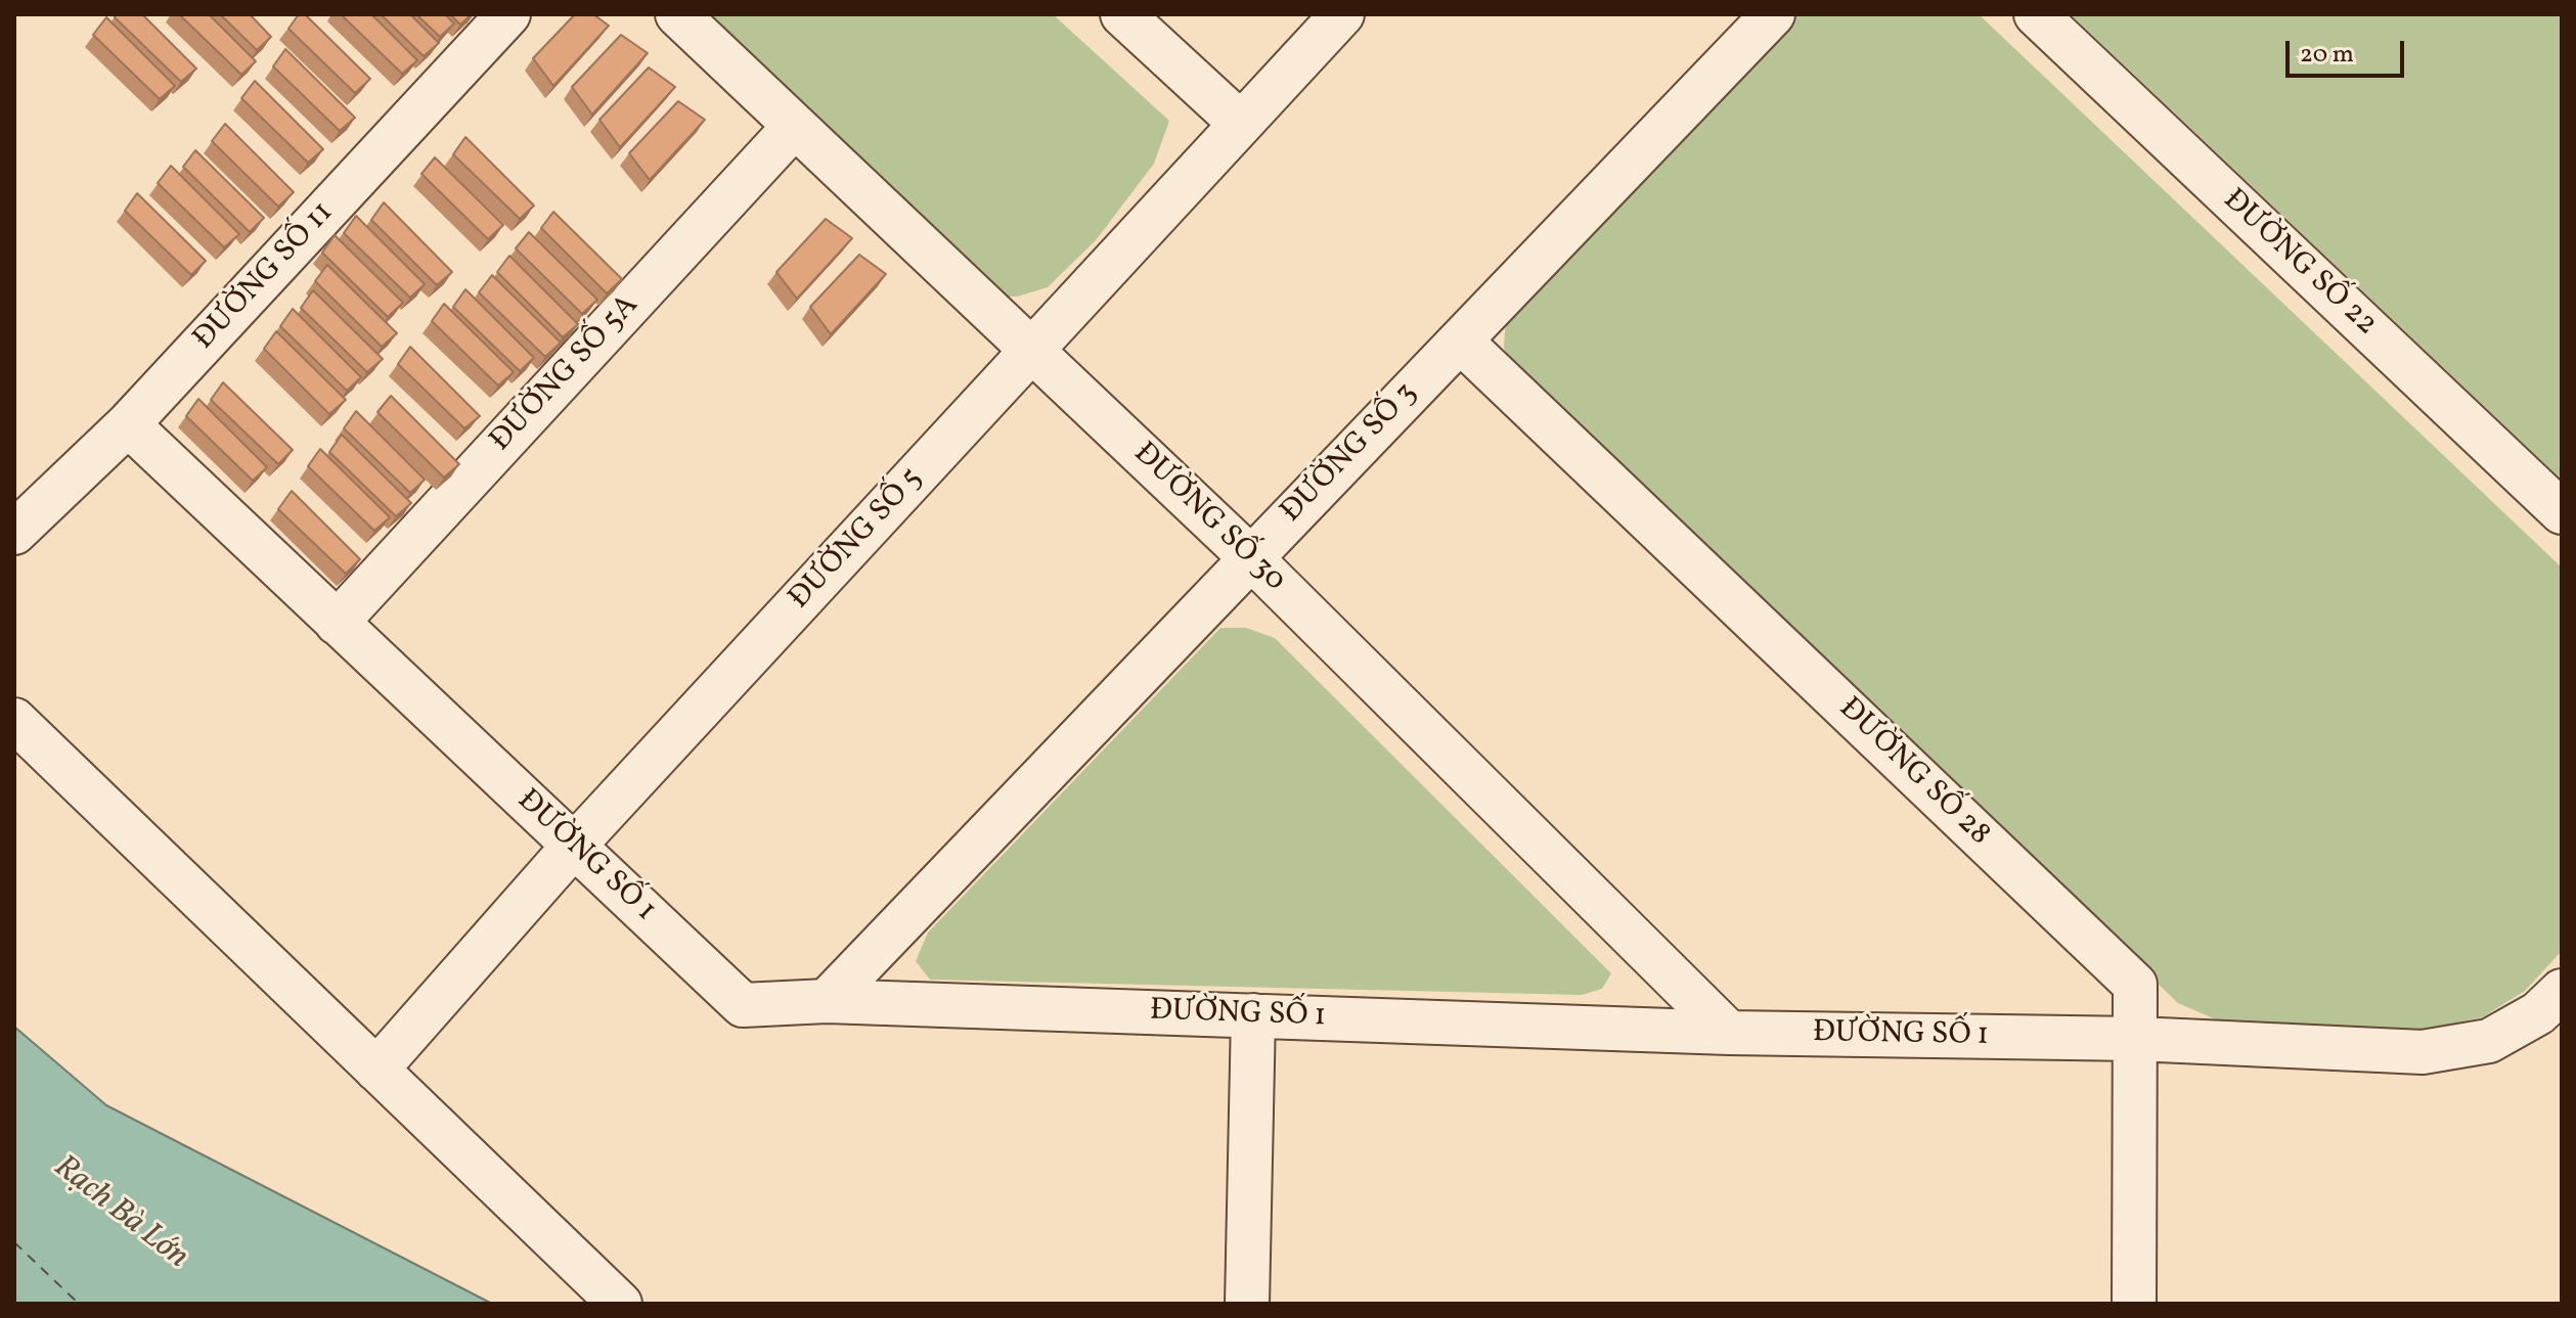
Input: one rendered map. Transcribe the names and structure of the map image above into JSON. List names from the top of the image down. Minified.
{"streets":{"street":["ĐƯỜNG SỐ 22","ĐƯỜNG SỐ 11","ĐƯỜNG SỐ 5A","ĐƯỜNG SỐ 3","ĐƯỜNG SỐ 30","ĐƯỜNG SỐ 5","ĐƯỜNG SỐ 28","ĐƯỜNG SỐ 1"]},"crossings":[["ĐƯỜNG SỐ 11","ĐƯỜNG SỐ 1"],["ĐƯỜNG SỐ 5A","ĐƯỜNG SỐ 30"],["ĐƯỜNG SỐ 5A","ĐƯỜNG SỐ 1"],["ĐƯỜNG SỐ 3","ĐƯỜNG SỐ 30"],["ĐƯỜNG SỐ 3","ĐƯỜNG SỐ 28"],["ĐƯỜNG SỐ 3","ĐƯỜNG SỐ 1"],["ĐƯỜNG SỐ 30","ĐƯỜNG SỐ 5"],["ĐƯỜNG SỐ 30","ĐƯỜNG SỐ 1"],["ĐƯỜNG SỐ 5","ĐƯỜNG SỐ 1"],["ĐƯỜNG SỐ 28","ĐƯỜNG SỐ 1"]],"water":["Rạch Bà Lớn"],"scale_bar":"20 m"}
